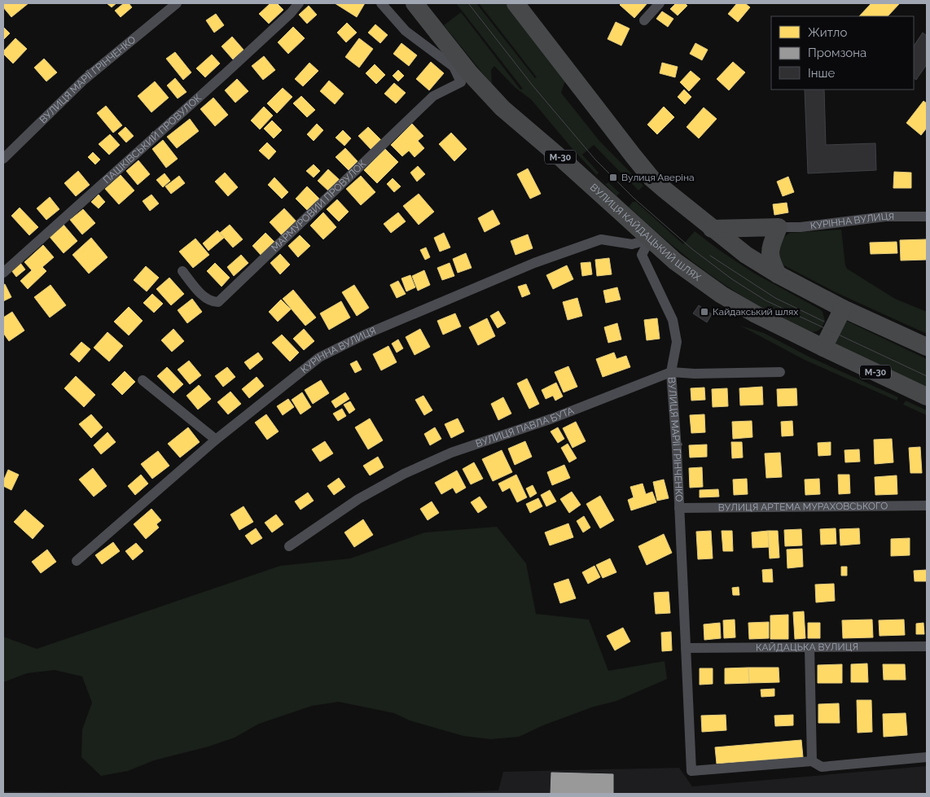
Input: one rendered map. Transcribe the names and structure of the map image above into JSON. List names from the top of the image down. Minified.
{"streets":{"highway":["М-30","ВУЛИЦЯ КАЙДАЦЬКИЙ ШЛЯХ"],"street":["ВУЛИЦЯ МАРІЇ ГРІНЧЕНКО","ПАШКІВСЬКИЙ ПРОВУЛОК","МАРМУРОВИЙ ПРОВУЛОК","КУРІННА ВУЛИЦЯ","ВУЛИЦЯ ПАВЛА БУТА","ВУЛИЦЯ АРТЕМА МУРАХОВСЬКОГО","КАЙДАЦЬКА ВУЛИЦЯ"]},"crossings":[["ВУЛИЦЯ МАРІЇ ГРІНЧЕНКО","КУРІННА ВУЛИЦЯ"],["ВУЛИЦЯ МАРІЇ ГРІНЧЕНКО","ВУЛИЦЯ КАЙДАЦЬКИЙ ШЛЯХ"],["ВУЛИЦЯ МАРІЇ ГРІНЧЕНКО","ВУЛИЦЯ ПАВЛА БУТА"],["ВУЛИЦЯ МАРІЇ ГРІНЧЕНКО","ВУЛИЦЯ АРТЕМА МУРАХОВСЬКОГО"],["ВУЛИЦЯ МАРІЇ ГРІНЧЕНКО","КАЙДАЦЬКА ВУЛИЦЯ"],["КУРІННА ВУЛИЦЯ","ВУЛИЦЯ КАЙДАЦЬКИЙ ШЛЯХ"]],"places":{"transit":["Вулиця Аверіна","Кайдакський шлях"]},"legend":["Житло","Промзона","Інше"]}
